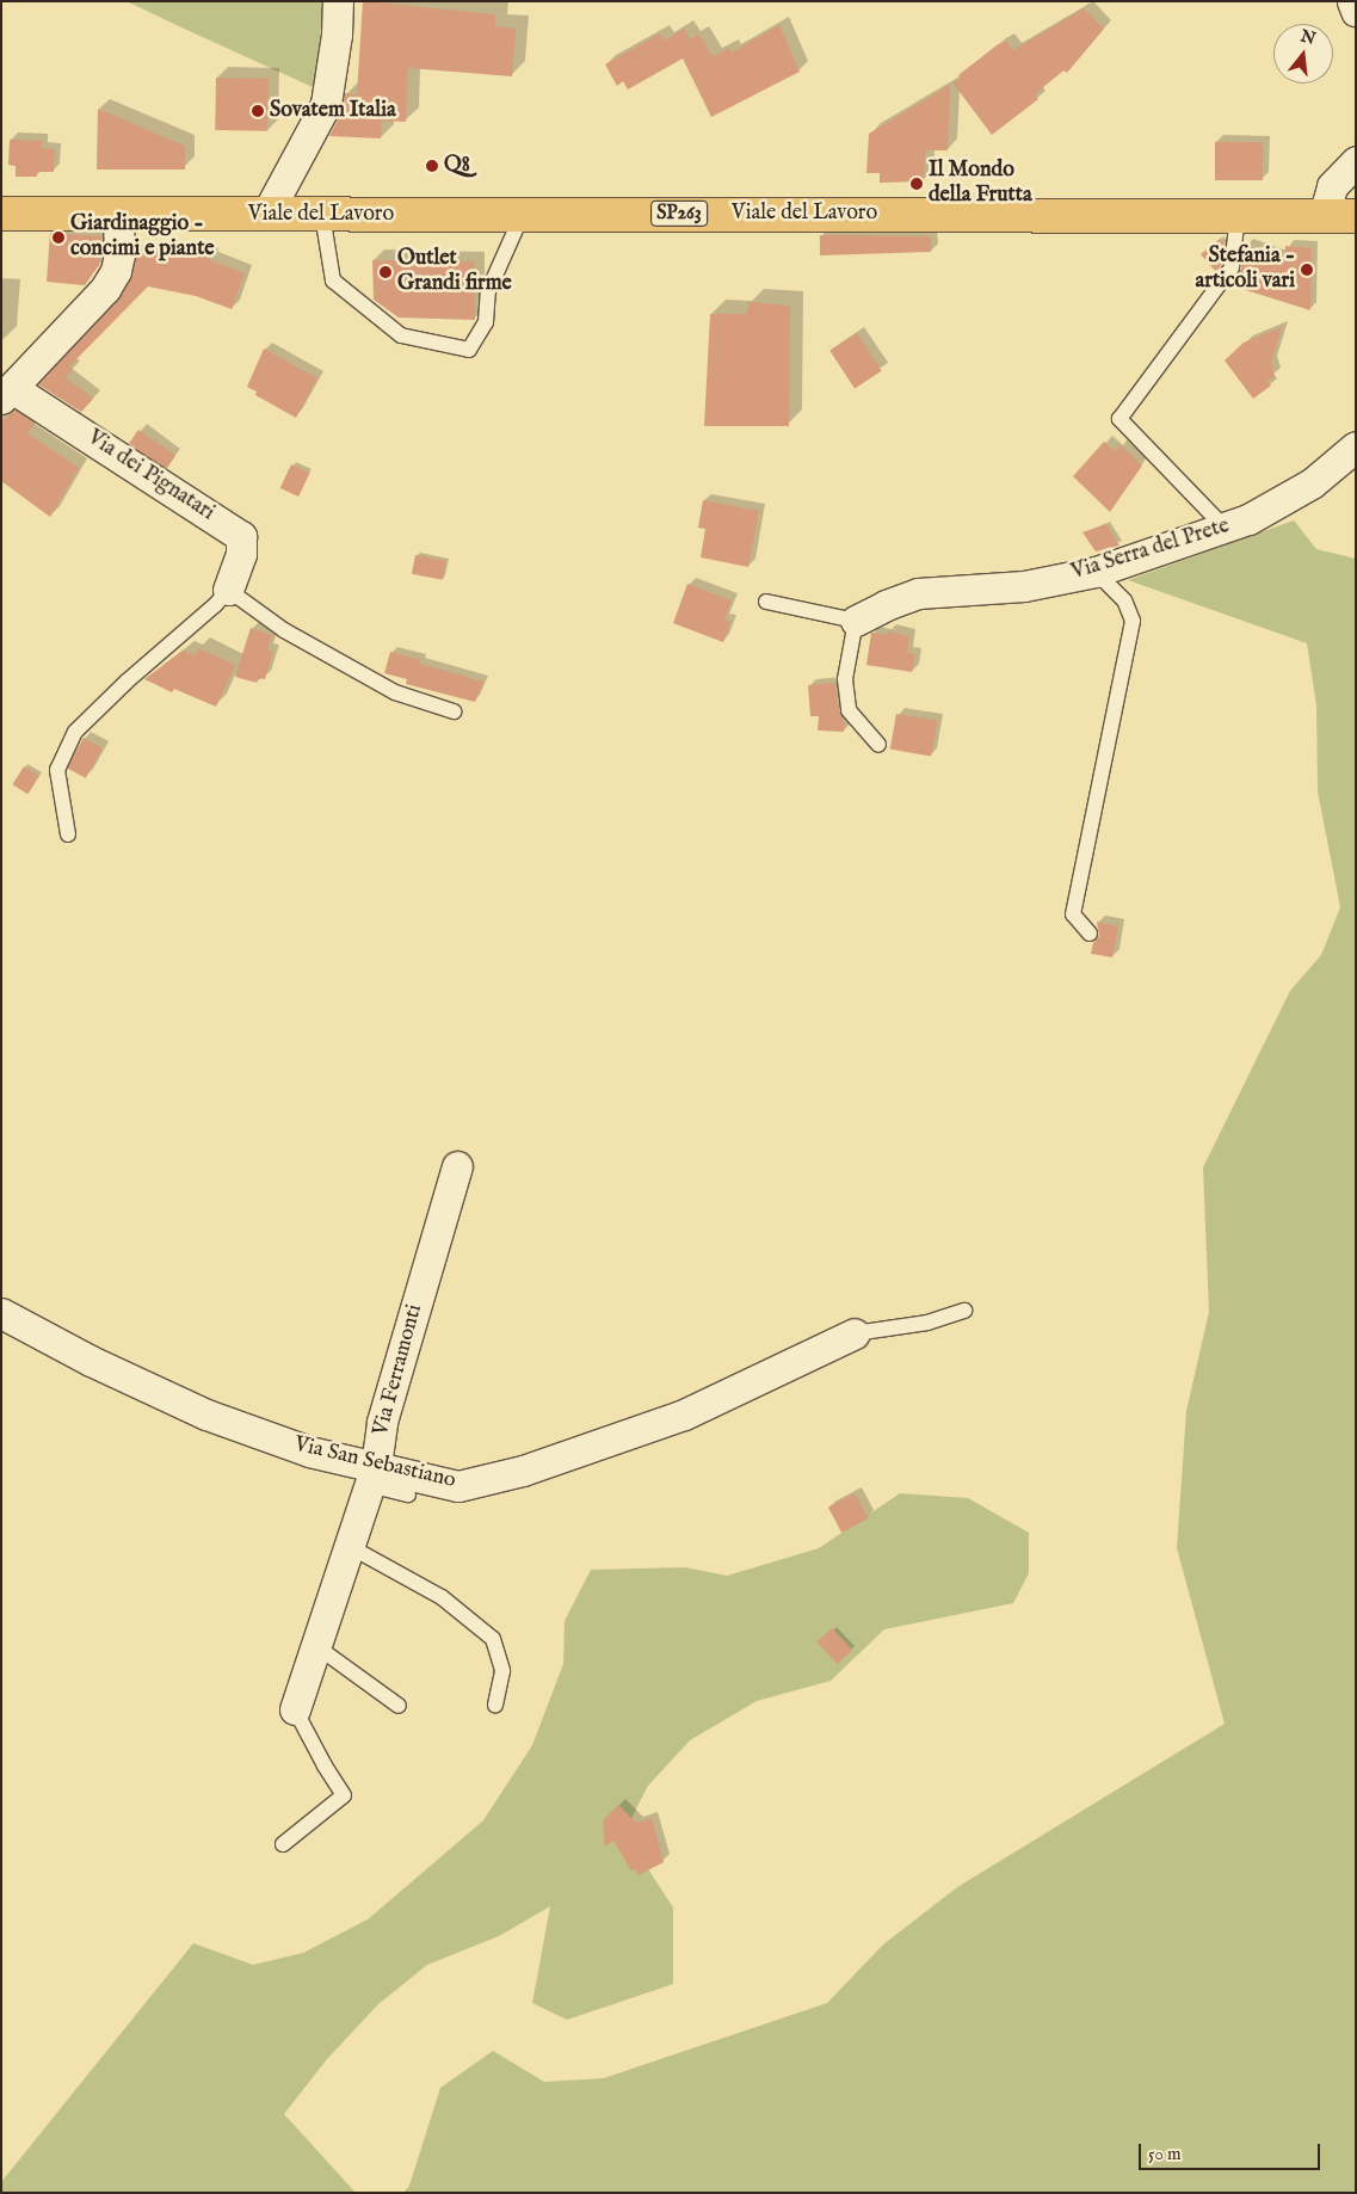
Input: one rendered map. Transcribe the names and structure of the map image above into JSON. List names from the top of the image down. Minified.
{"streets":{"main road":["SP263","Viale del Lavoro"],"street":["Via dei Pignatari","Via Serra del Prete","Via Ferramonti","Via San Sebastiano"]},"crossings":[["Viale del Lavoro","Via dei Pignatari"],["Via Ferramonti","Via San Sebastiano"]],"places":["Sovatem Italia","Q8","Il Mondo della Frutta","Giardinaggio - concimi e piante","Stefania - articoli vari","Outlet Grandi firme"],"scale_bar":"50 m","north":"top"}
